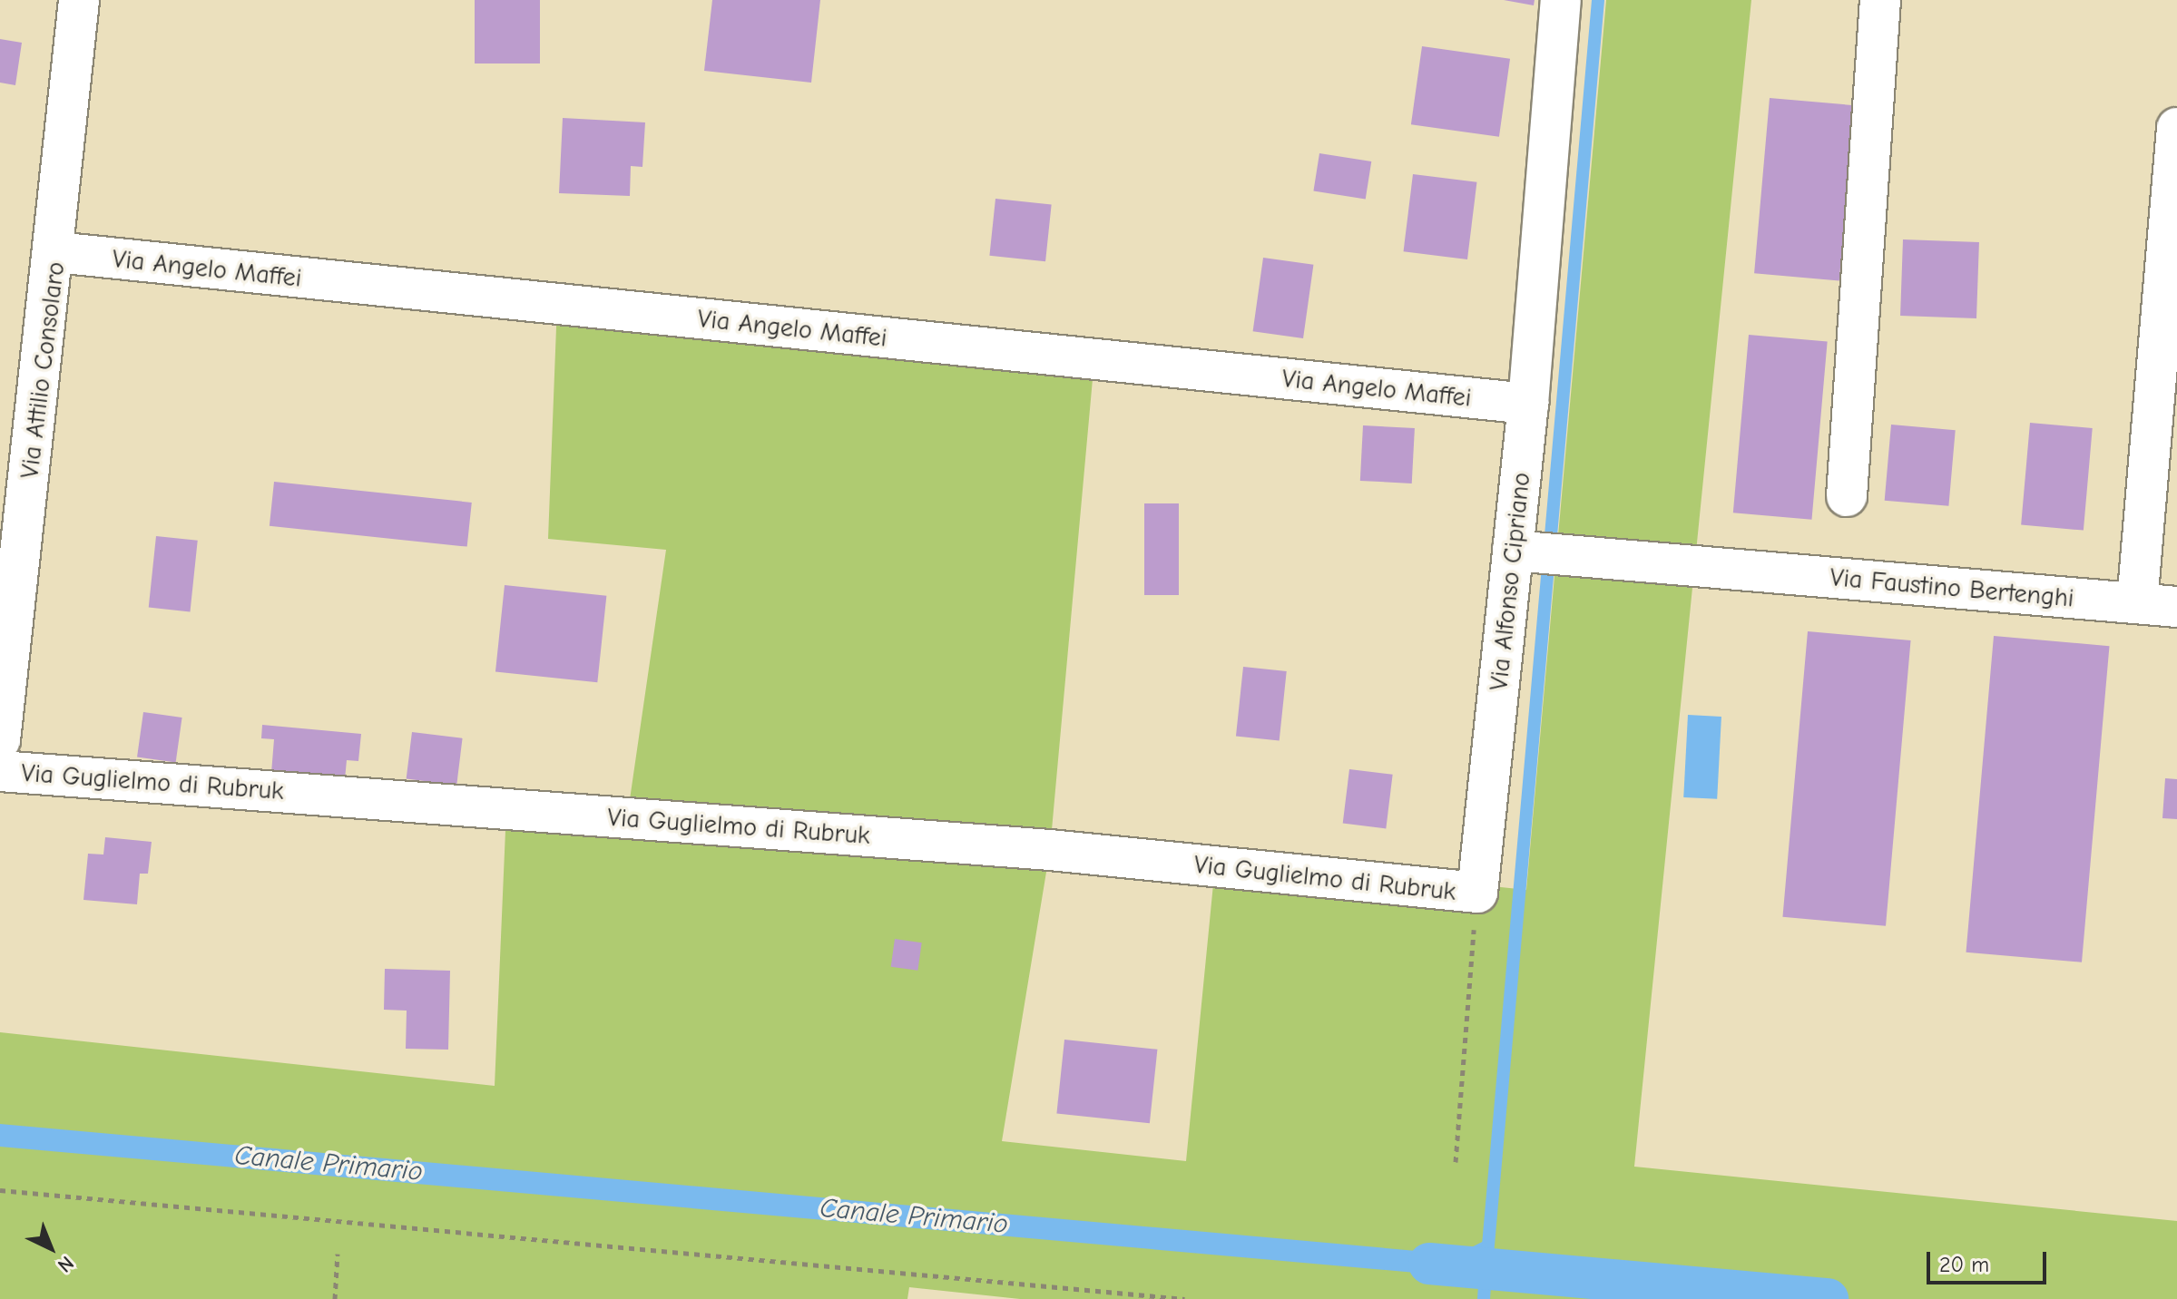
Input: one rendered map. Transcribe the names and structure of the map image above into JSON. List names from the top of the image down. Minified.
{"streets":{"street":["Via Angelo Maffei","Via Attilio Consolaro","Via Alfonso Cipriano","Via Faustino Bertenghi","Via Guglielmo di Rubruk"]},"crossings":[["Via Angelo Maffei","Via Attilio Consolaro"],["Via Angelo Maffei","Via Alfonso Cipriano"],["Via Alfonso Cipriano","Via Faustino Bertenghi"],["Via Alfonso Cipriano","Via Guglielmo di Rubruk"]],"water":["Canale Primario"],"scale_bar":"20 m","north":"bottom right"}
